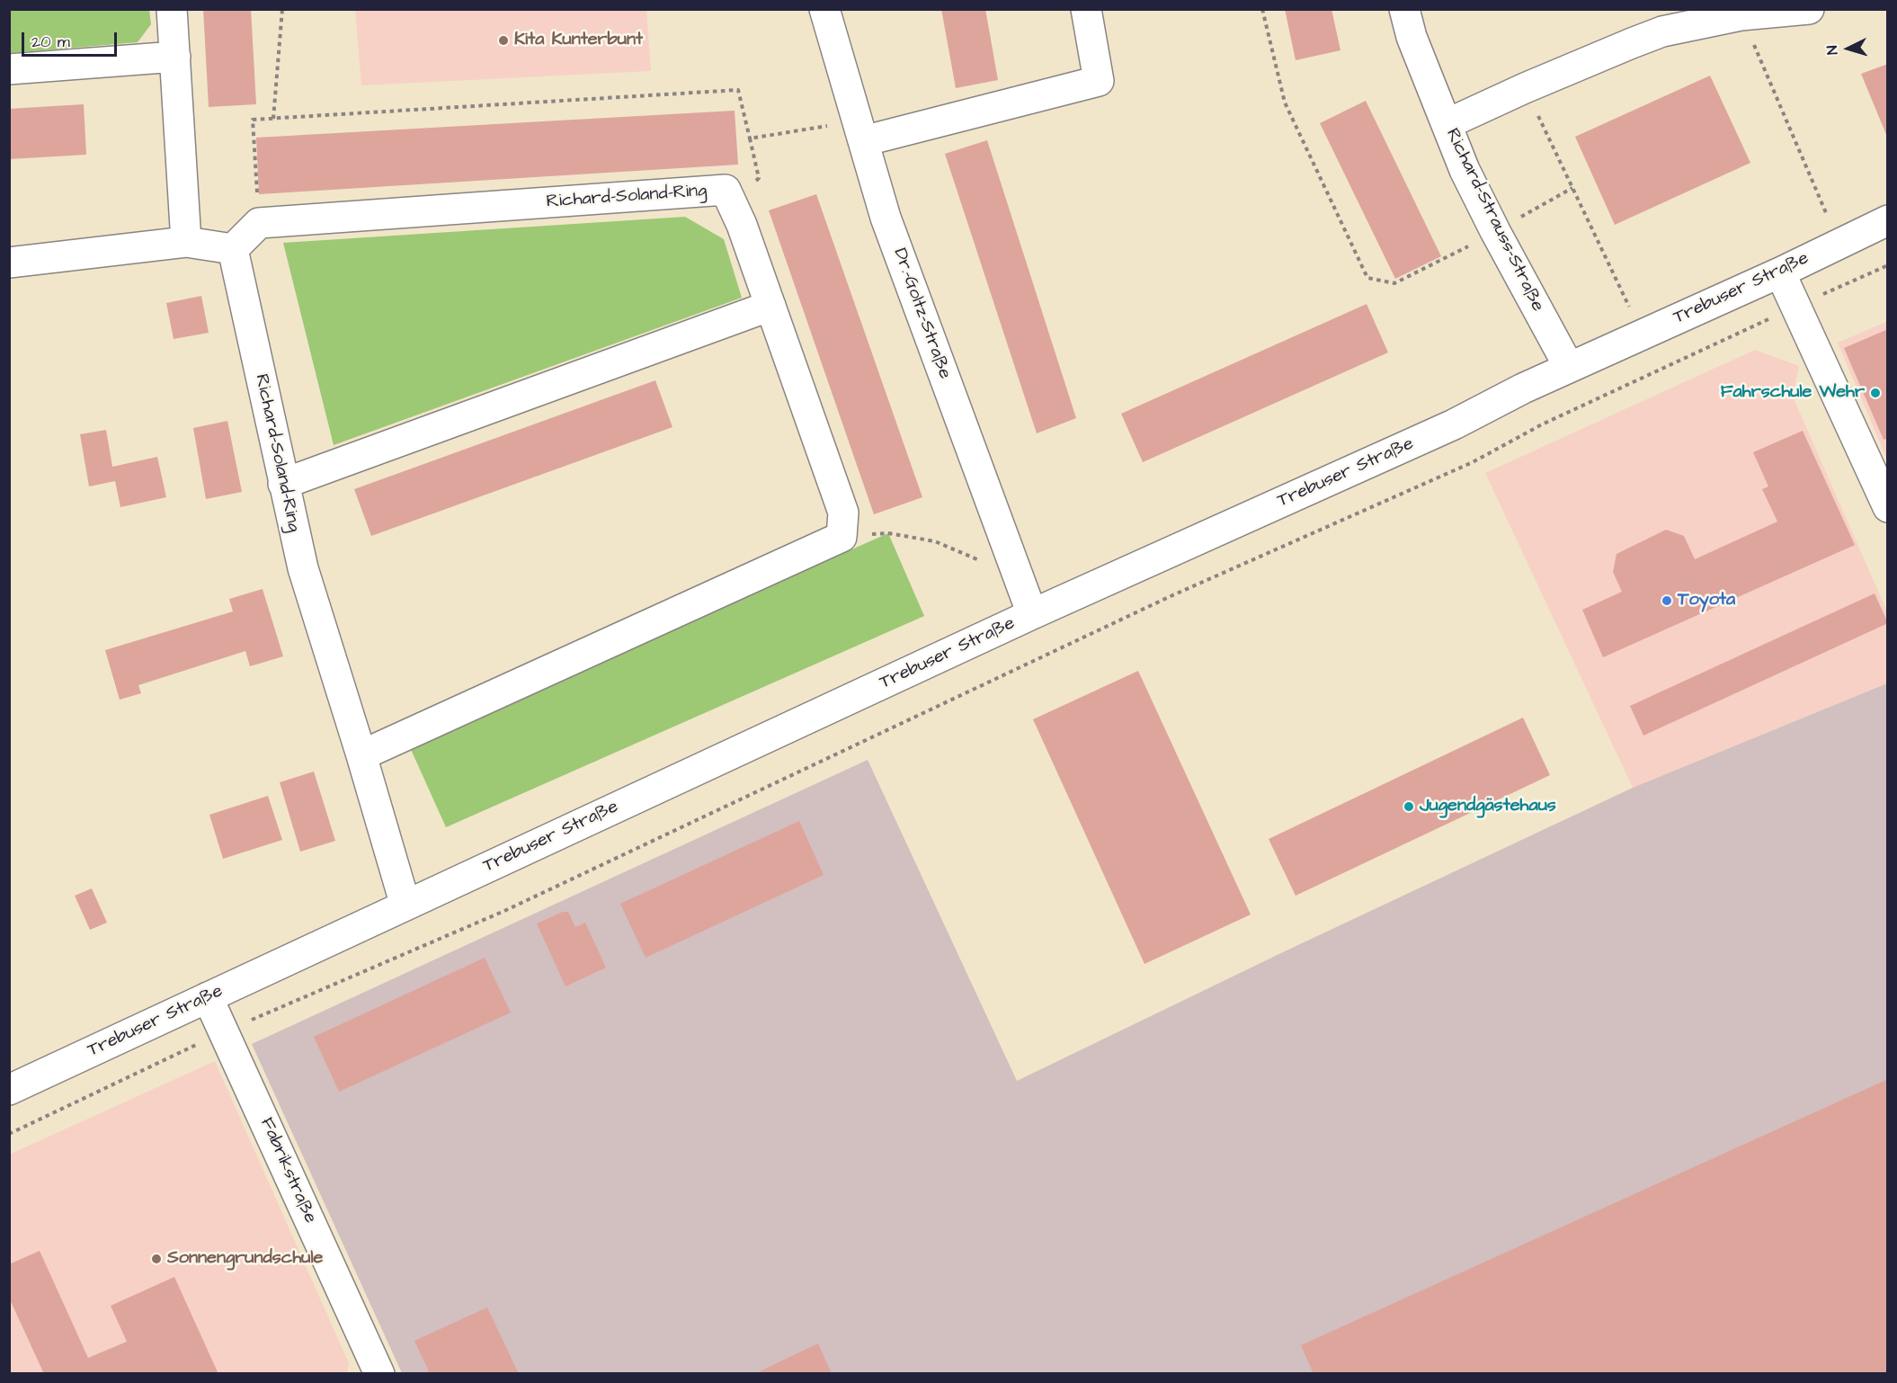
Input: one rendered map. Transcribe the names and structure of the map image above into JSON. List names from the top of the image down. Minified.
{"streets":{"street":["Richard-Soland-Ring","Richard-Strauss-Straße","Trebuser Straße","Dr.-Goltz-Straße","Fabrikstraße"]},"crossings":[["Richard-Soland-Ring","Trebuser Straße"],["Richard-Strauss-Straße","Trebuser Straße"],["Trebuser Straße","Dr.-Goltz-Straße"],["Trebuser Straße","Fabrikstraße"]],"places":["Kita Kunterbunt","Fahrschule Wehr","Toyota","Jugendgästehaus","Sonnengrundschule"],"scale_bar":"20 m","north":"left"}
